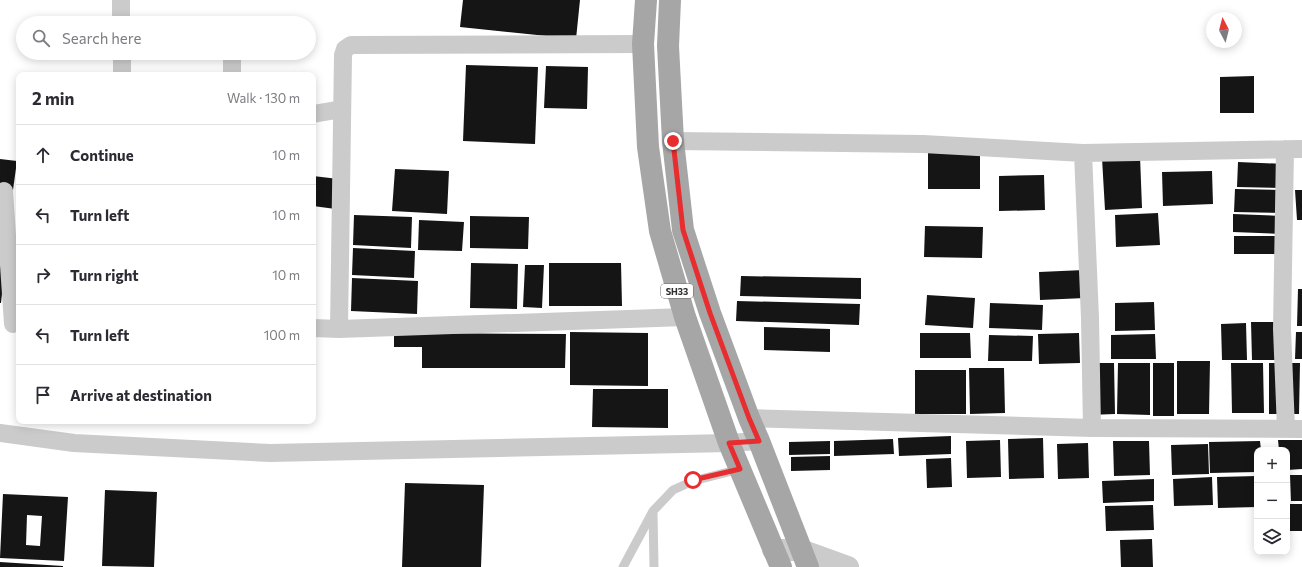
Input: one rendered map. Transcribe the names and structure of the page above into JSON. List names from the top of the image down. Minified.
{"streets":{"main road":["SH33"]},"north":"top","page":{"search":"Search here","heading":["2 min","Walk · 130 m"],"list":[["Continue","10 m"],["Turn left","10 m"],["Turn right","10 m"],["Turn left","100 m"],"Arrive at destination"],"map_buttons":["+","−"]}}
